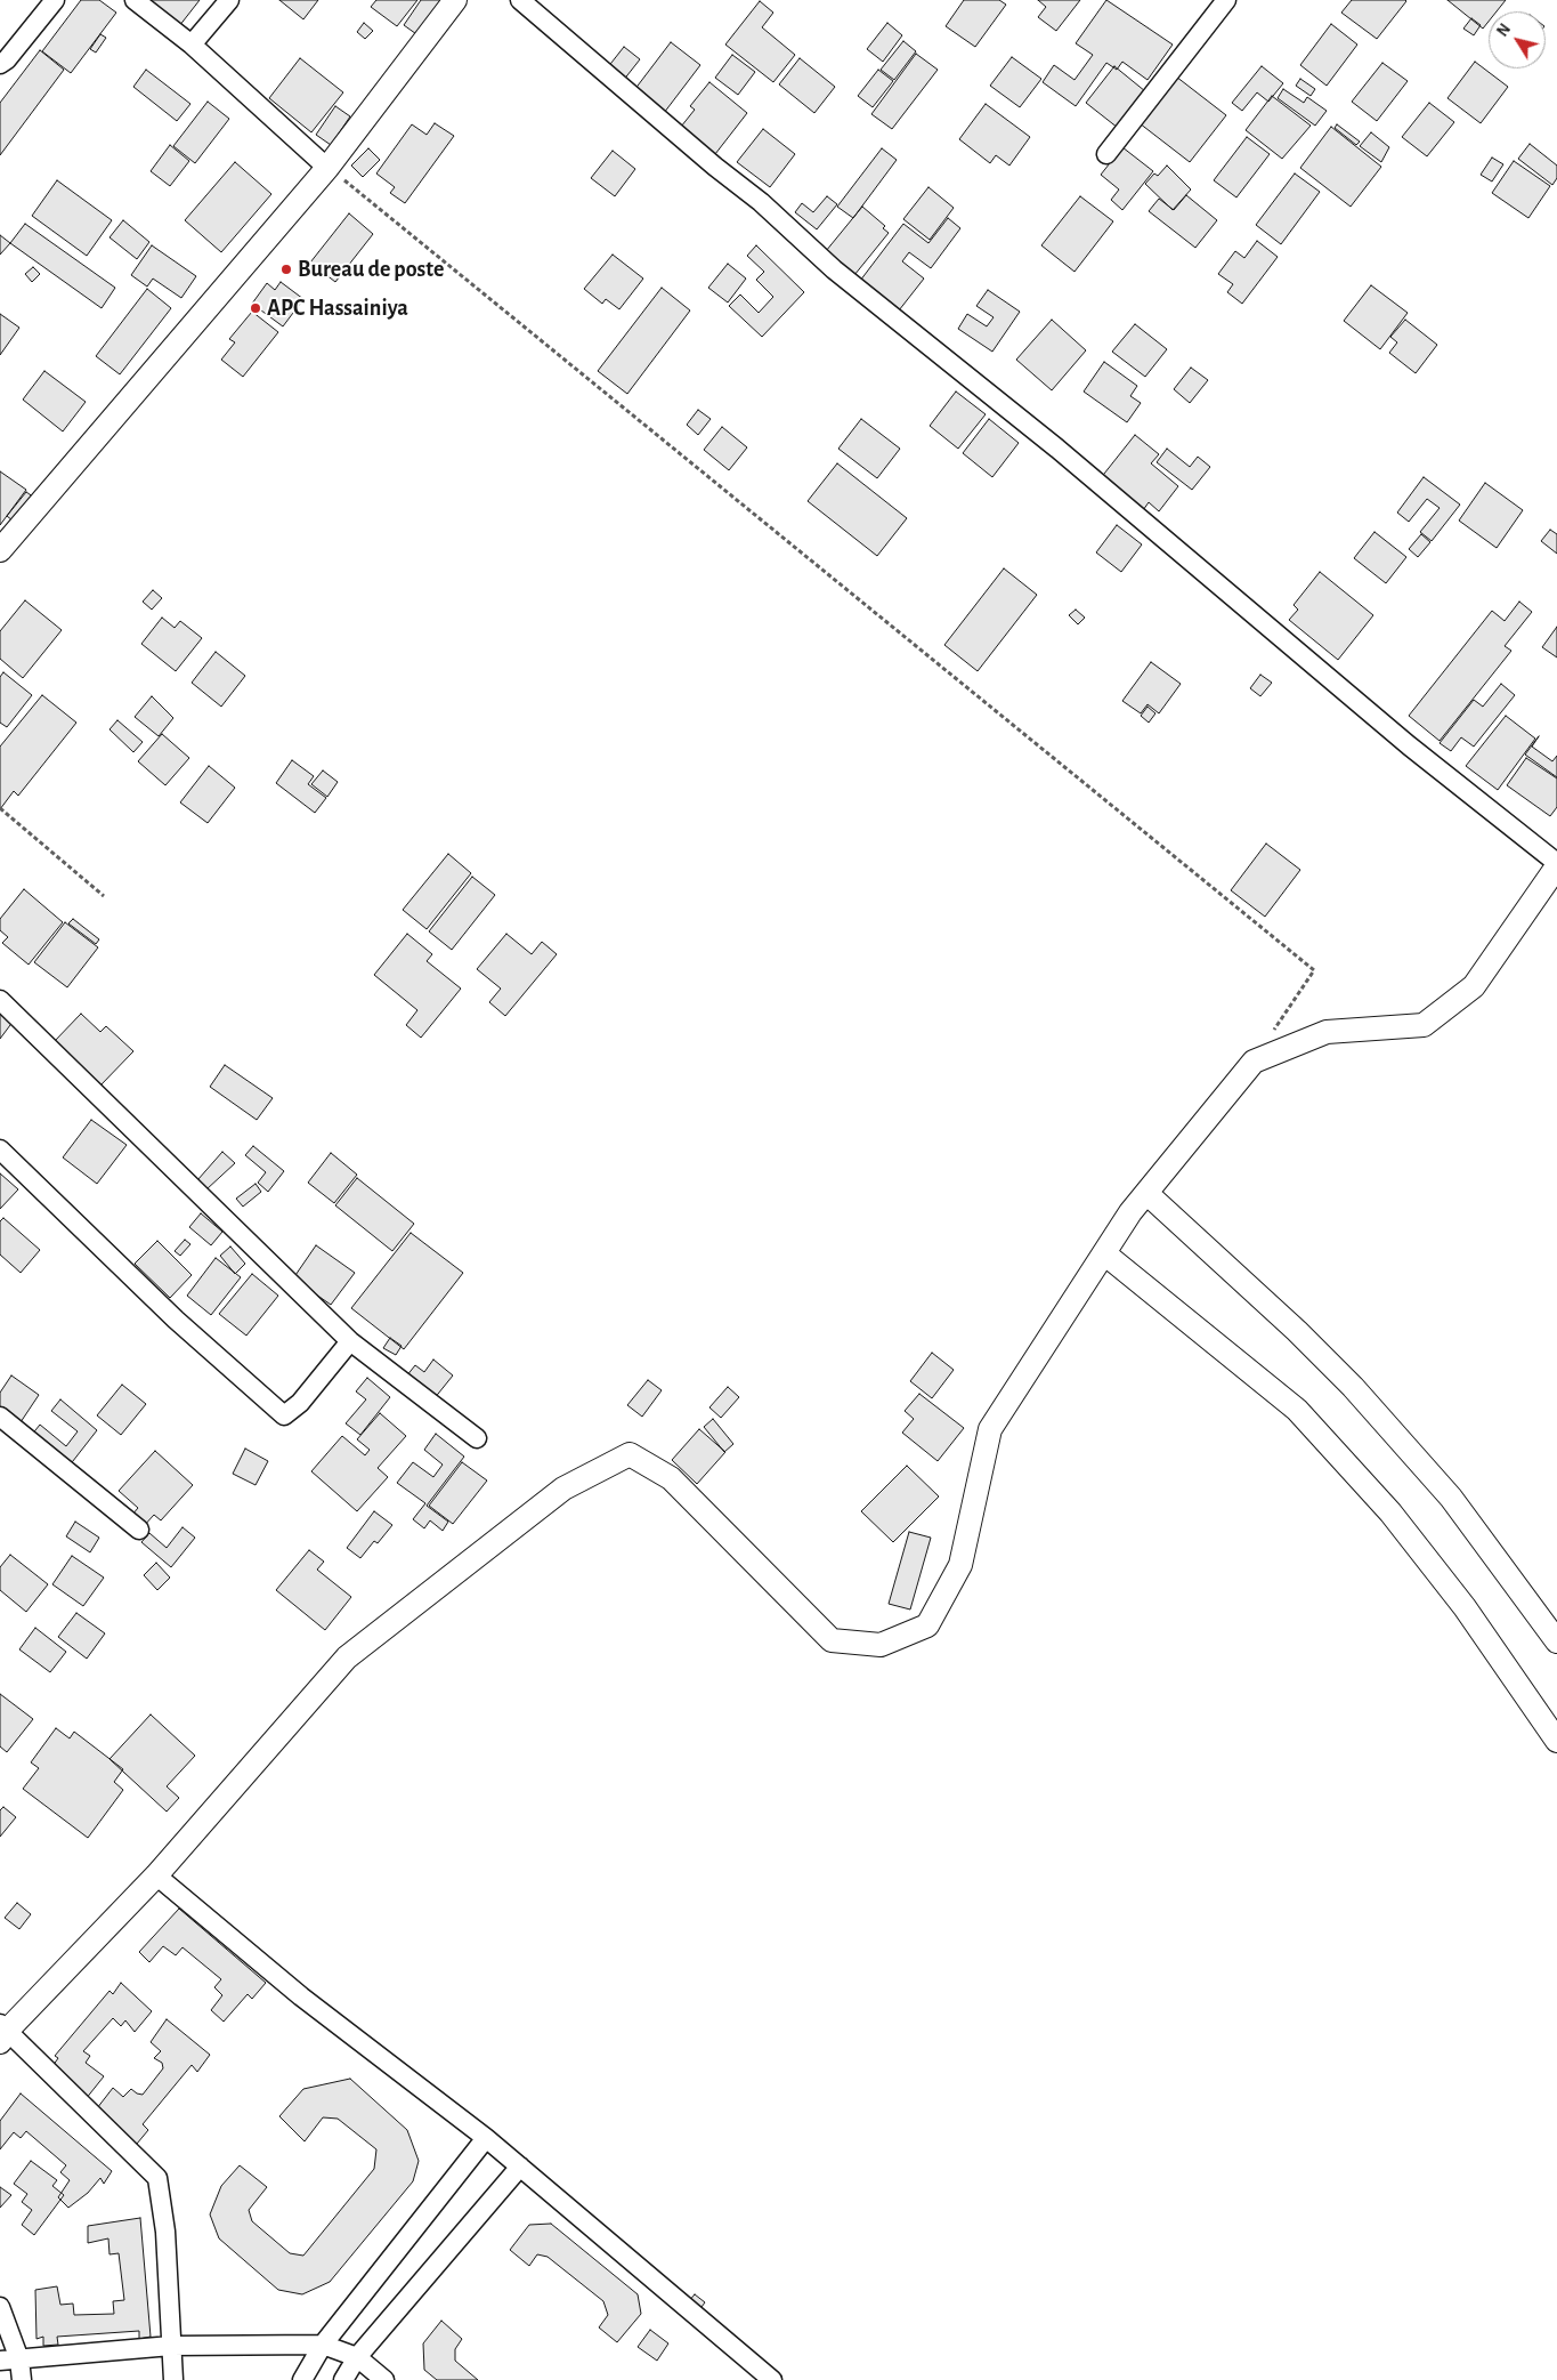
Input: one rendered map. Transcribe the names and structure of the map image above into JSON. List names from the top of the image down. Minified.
{"places":["Bureau de poste","APC Hassainiya"],"north":"top left"}
